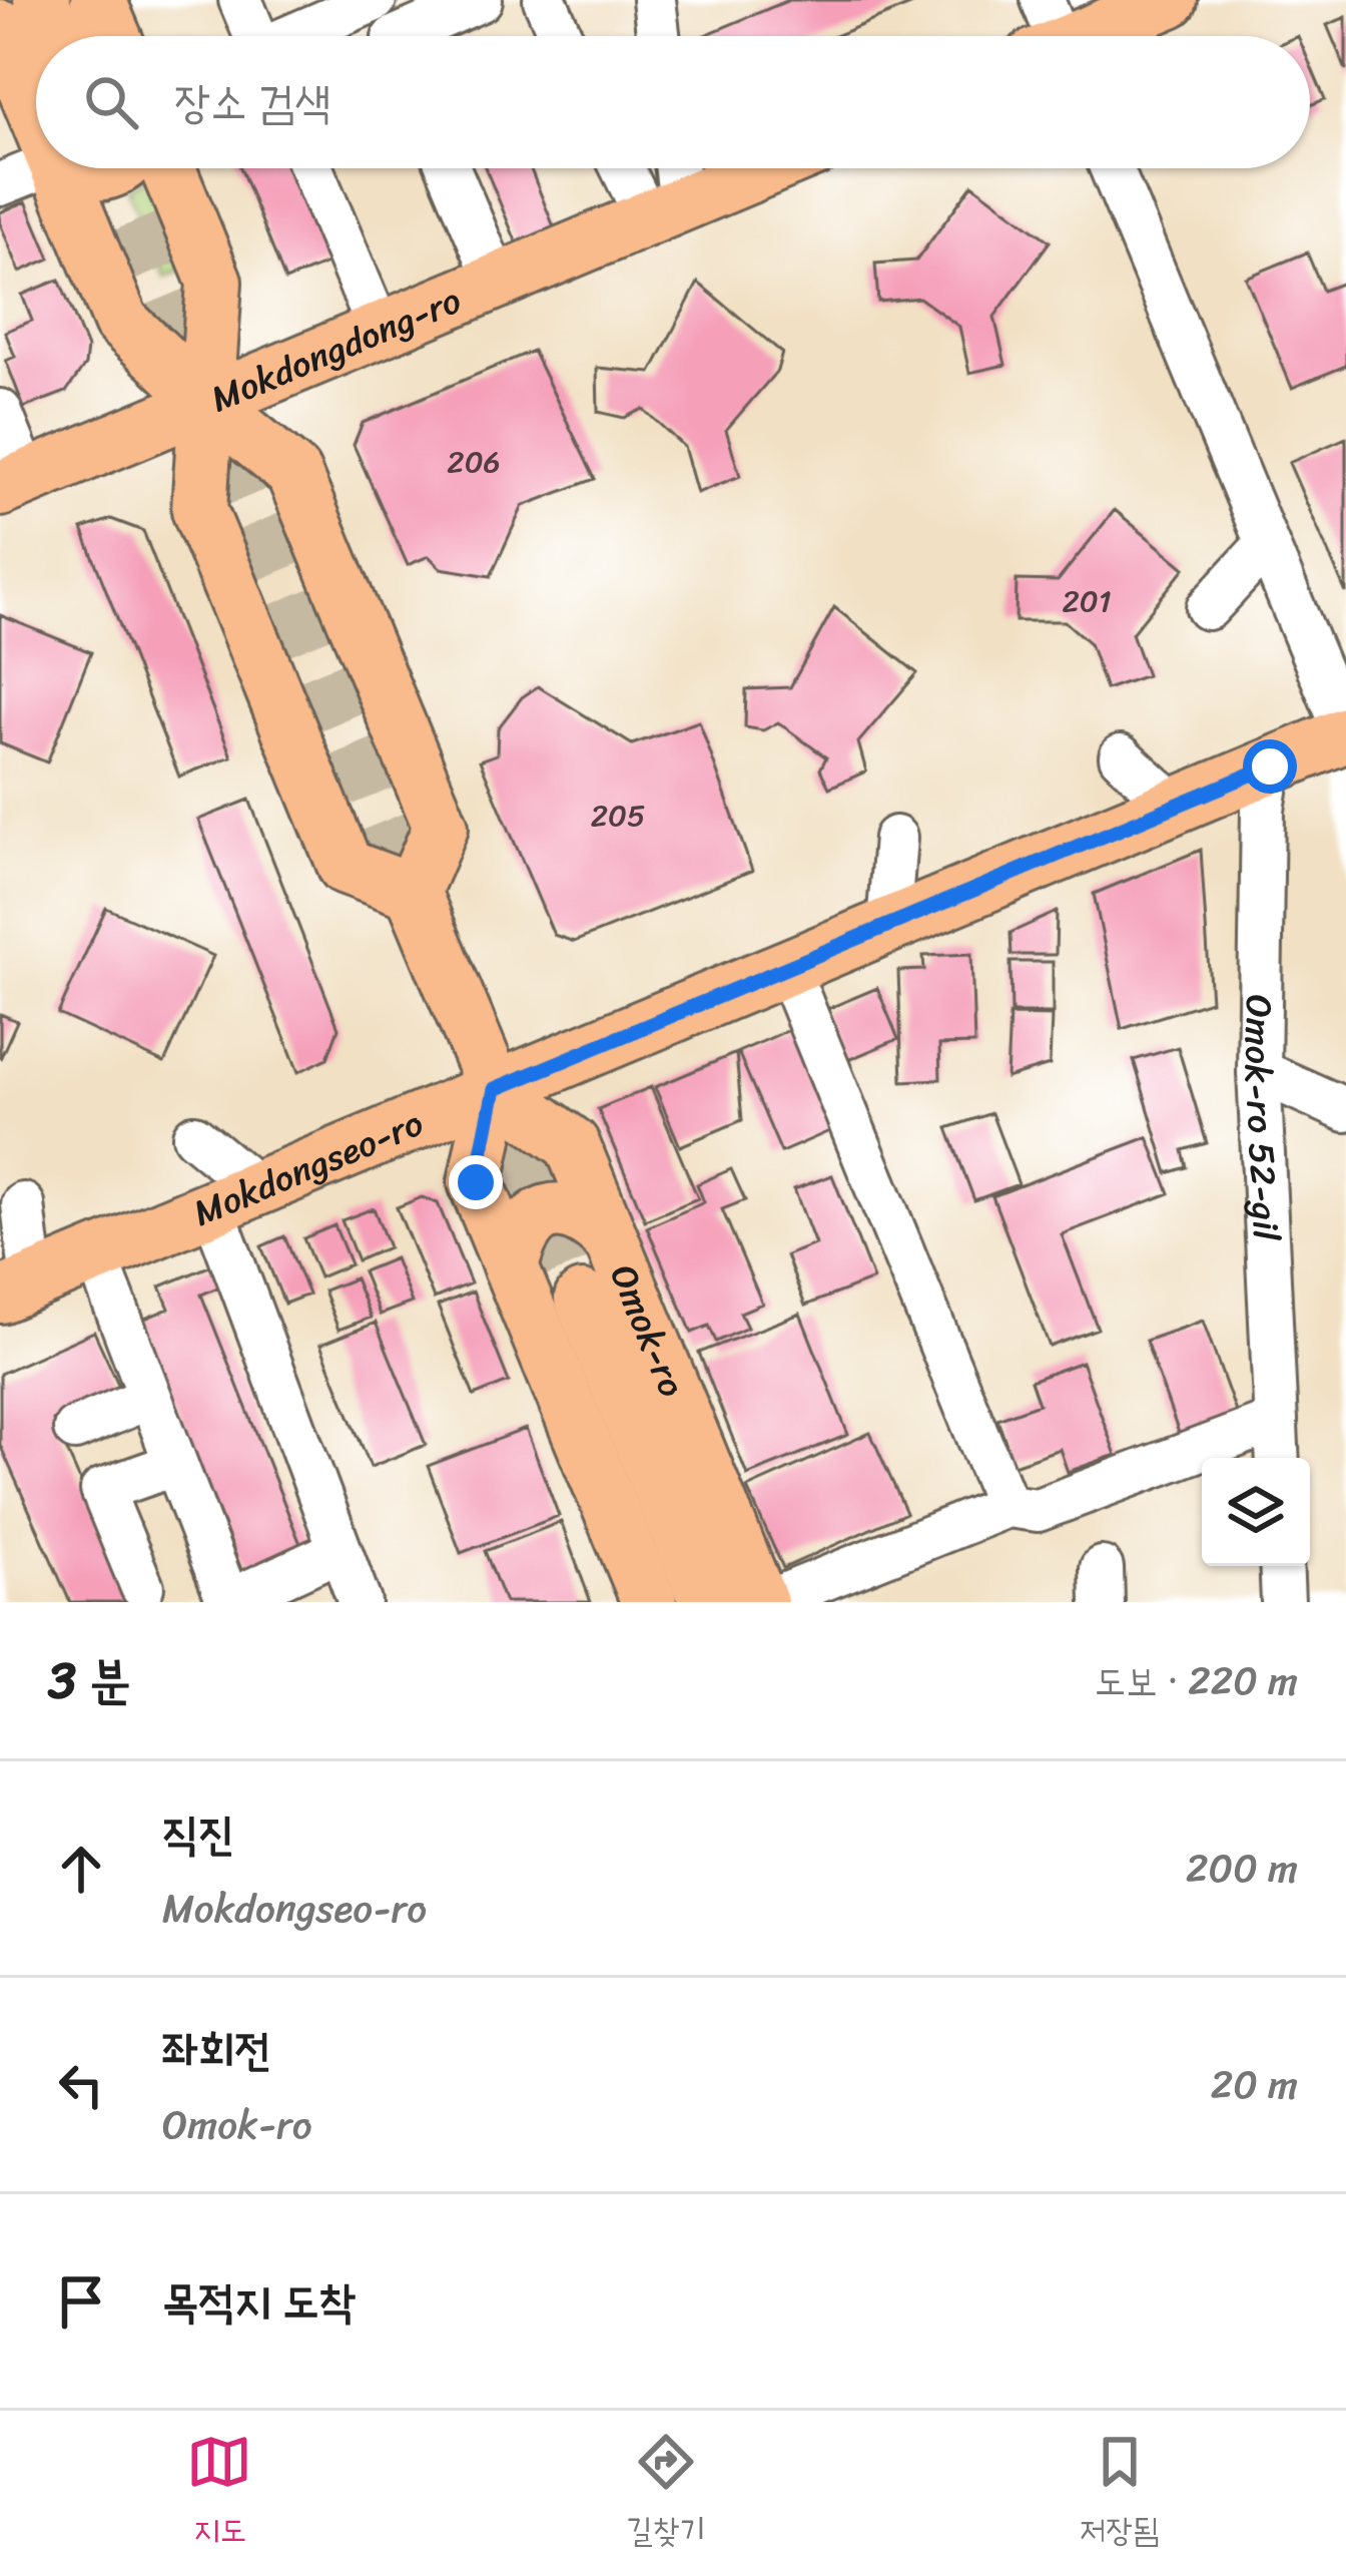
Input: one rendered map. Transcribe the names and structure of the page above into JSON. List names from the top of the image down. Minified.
{"streets":{"main road":["Mokdongdong-ro","Mokdongseo-ro","Omok-ro"],"street":["Omok-ro 52-gil"]},"crossings":[["Omok-ro 52-gil","Mokdongseo-ro"],["Omok-ro 52-gil","Omok-ro"],["Mokdongseo-ro","Omok-ro"]],"house_numbers":["206","201","205"],"page":{"search":"장소 검색","heading":["3 분","도보 · 220 m"],"list":[["직진","Mokdongseo-ro","200 m"],["좌회전","Omok-ro","20 m"],"목적지 도착"],"nav":["지도","길찾기","저장됨"]}}
